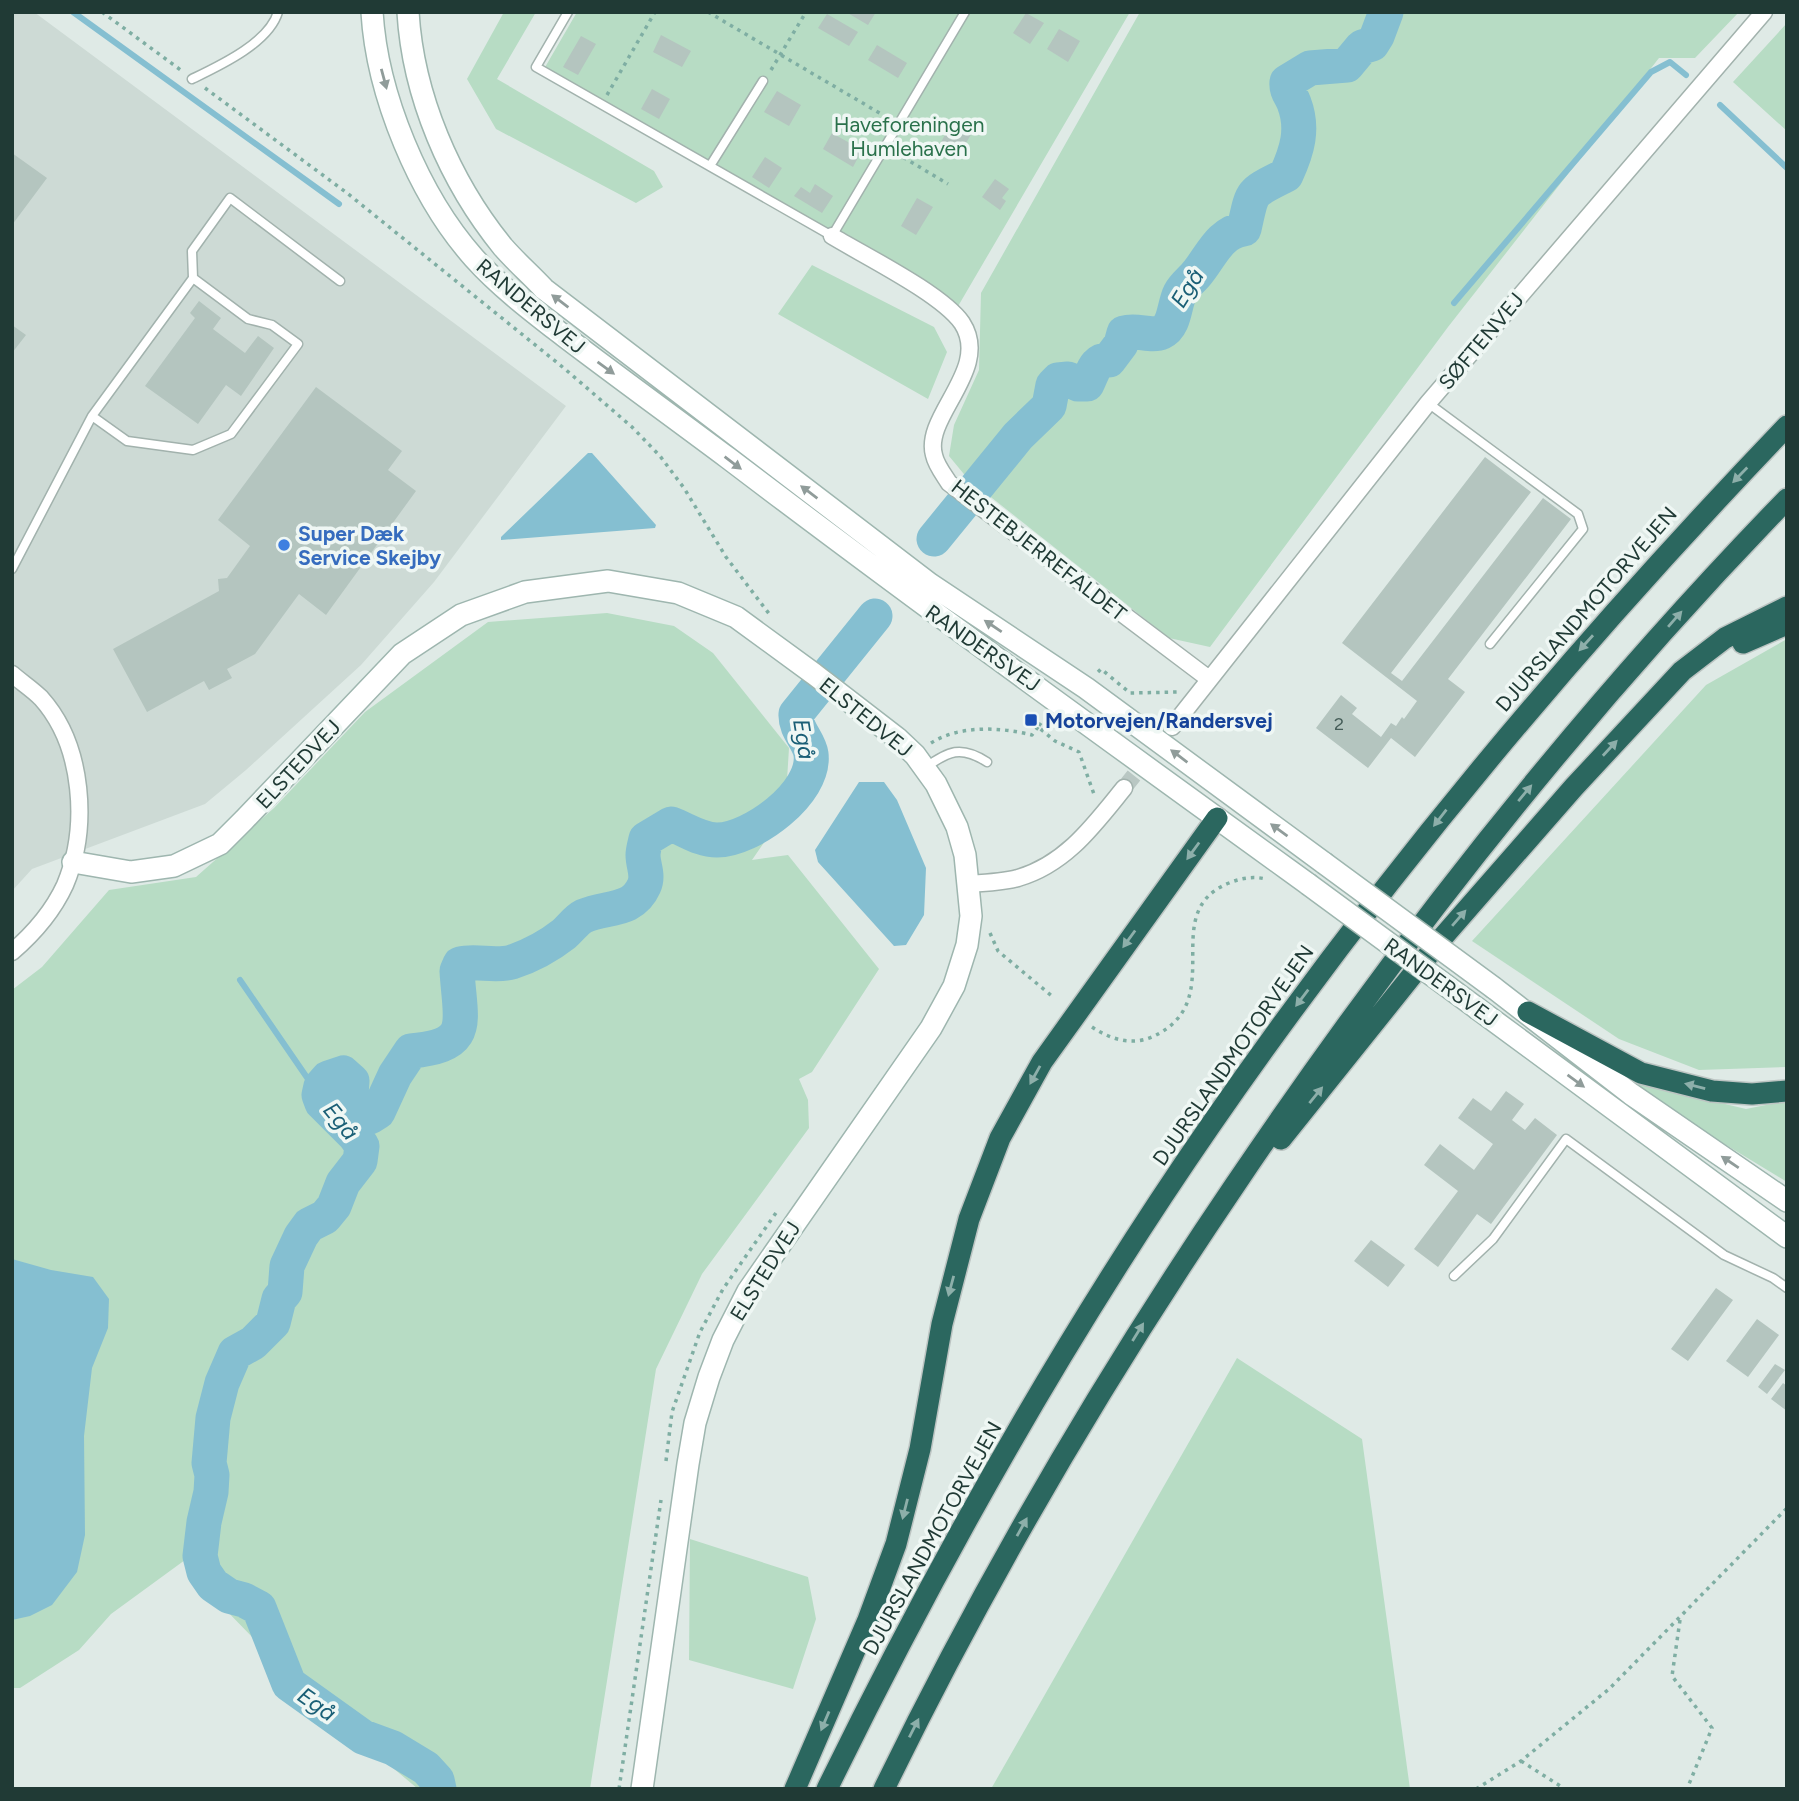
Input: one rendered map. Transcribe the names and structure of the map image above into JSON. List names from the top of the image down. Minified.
{"streets":{"highway":["DJURSLANDMOTORVEJEN"],"main road":["RANDERSVEJ","ELSTEDVEJ"],"street":["SØFTENVEJ","HESTEBJERREFALDET"]},"crossings":[["SØFTENVEJ","HESTEBJERREFALDET"]],"water":["Egå"],"parks":["Haveforeningen Humlehaven"],"places":{"other":["Super Dæk Service Skejby"],"transit":["Motorvejen/Randersvej"]},"house_numbers":["2"]}
